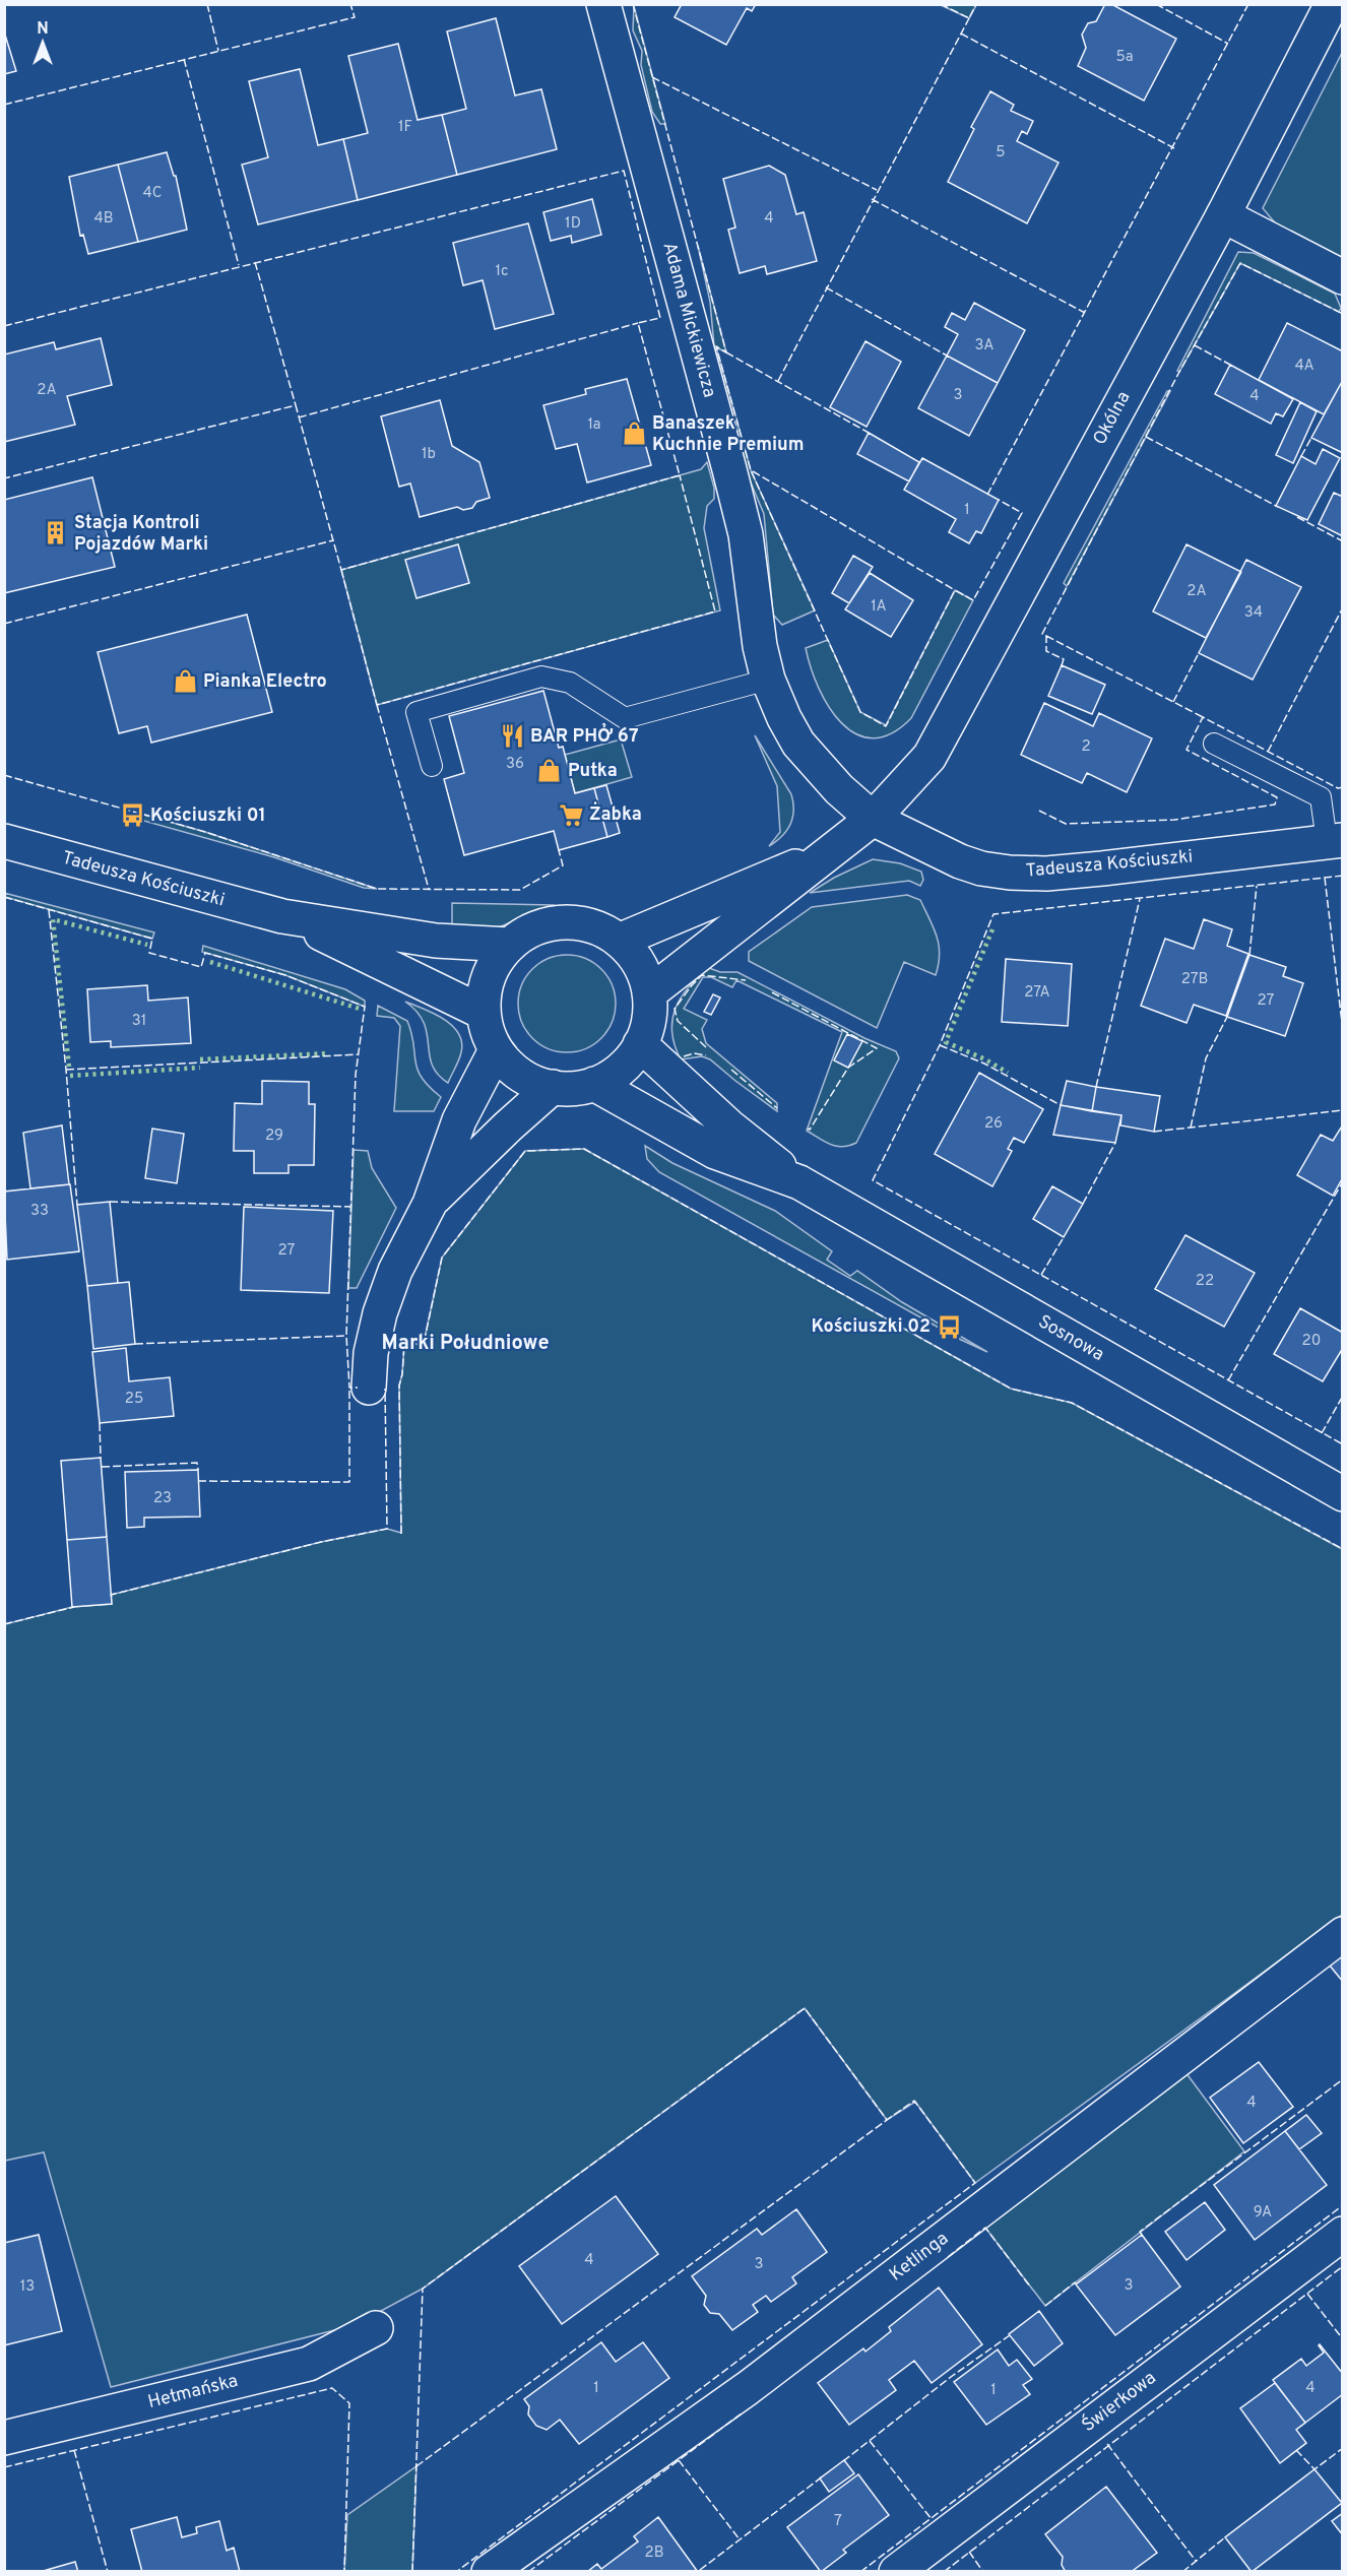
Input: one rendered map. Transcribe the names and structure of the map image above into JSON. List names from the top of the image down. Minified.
{"streets":{"street":["Adama Mickiewicza","Okólna","Tadeusza Kościuszki","Sosnowa","Ketlinga","Hetmańska","Świerkowa"]},"crossings":[["Adama Mickiewicza","Okólna"],["Adama Mickiewicza","Tadeusza Kościuszki"],["Okólna","Tadeusza Kościuszki"],["Tadeusza Kościuszki","Sosnowa"]],"districts":["Marki Południowe"],"places":{"shop":["Banaszek Kuchnie Premium","Pianka Electro","Putka"],"building":["Stacja Kontroli Pojazdów Marki"],"restaurant":["BAR PHỞ 67"],"supermarket":["Żabka"],"bus stop":["Kościuszki 01","Kościuszki 02"]},"house_numbers":["5a","1F","5","4C","4B","4","1D","1c","3A","4A","2A","3","4","1a","1b","1","2A","1A","34","2","36","27B","27A","27","31","26","29","33","27","22","20","25","23","4","9A","4","3","3","13","1","4","1","7","2B"],"north":"top"}
